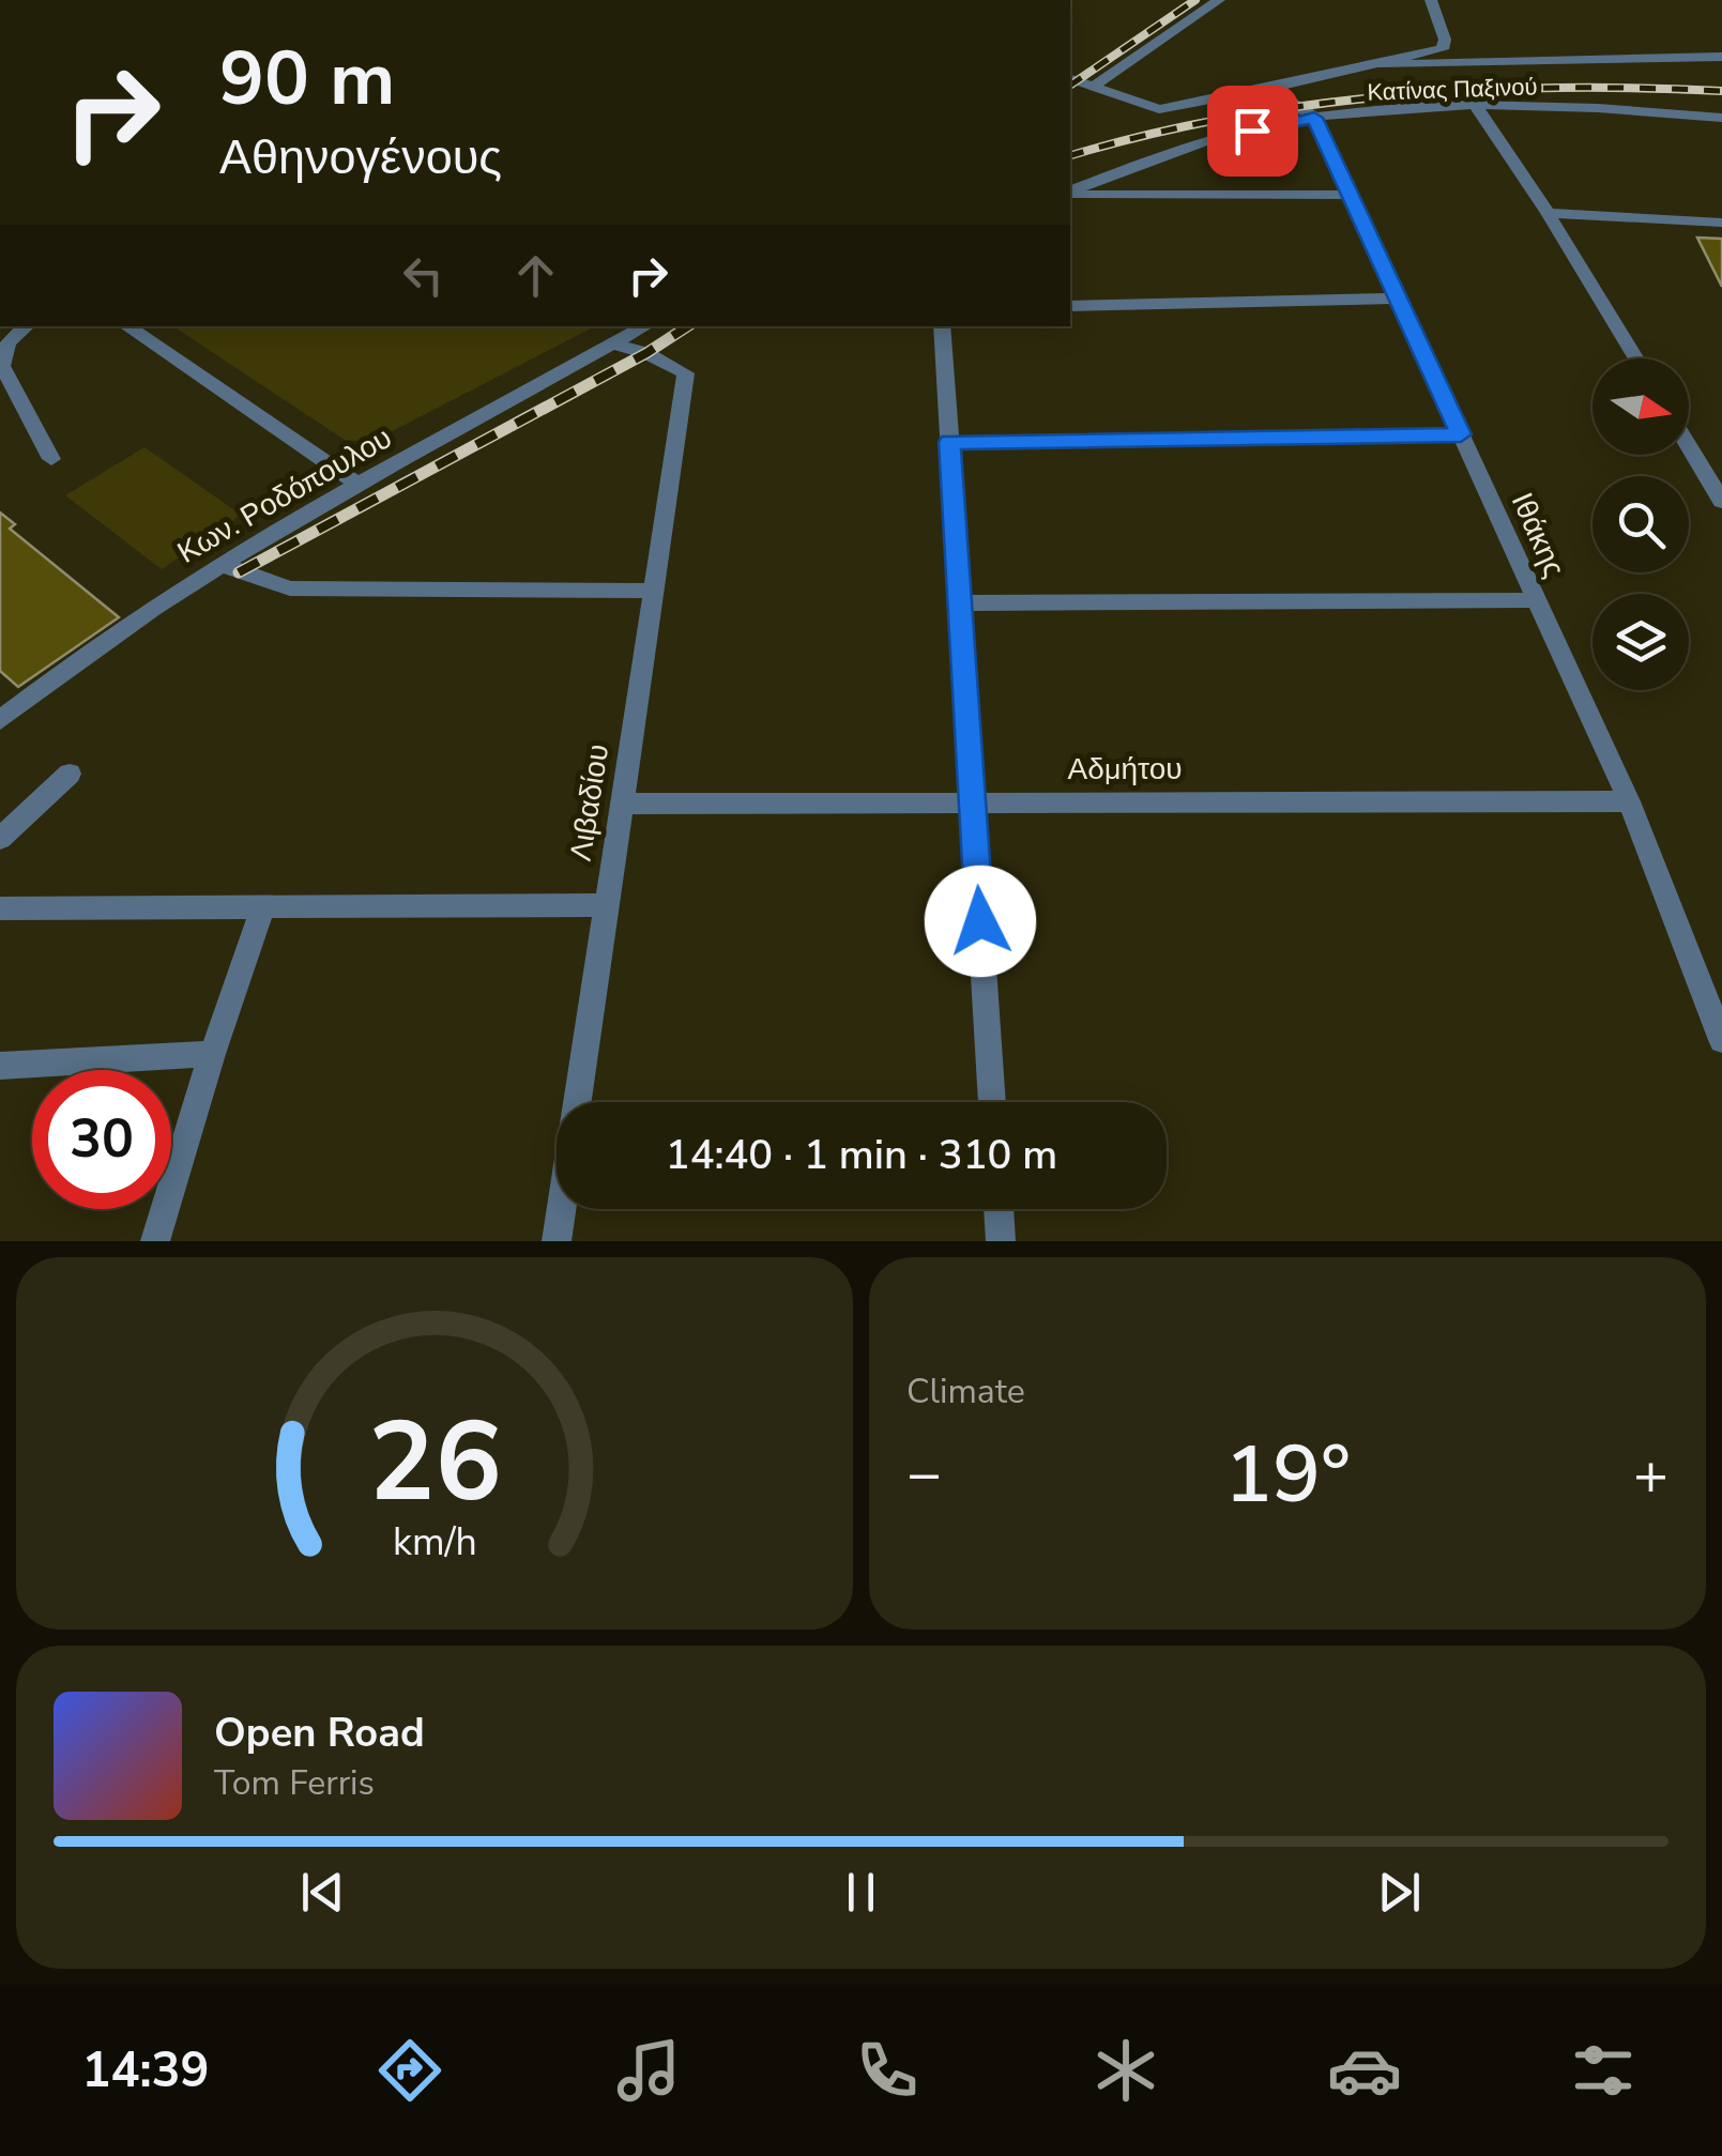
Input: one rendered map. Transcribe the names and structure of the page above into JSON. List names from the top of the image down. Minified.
{"streets":{"street":["Κατίνας Παξινού","Κων. Ροδόπουλου","Ιθάκης","Αδμήτου","Λιβαδίου"]},"crossings":[["Κατίνας Παξινού","Ιθάκης"],["Κων. Ροδόπουλου","Λιβαδίου"],["Ιθάκης","Αδμήτου"],["Αδμήτου","Λιβαδίου"]],"north":"right","page":{"turn":["90 m","Αθηνογένους"],"limit":"30","trip":"14:40 · 1 min · 310 m","tile":"Climate","heat":["−","19°","+"],"song":["Open Road","Tom Ferris"],"tabs":"14:39","gauge":["26","km/h"]}}
